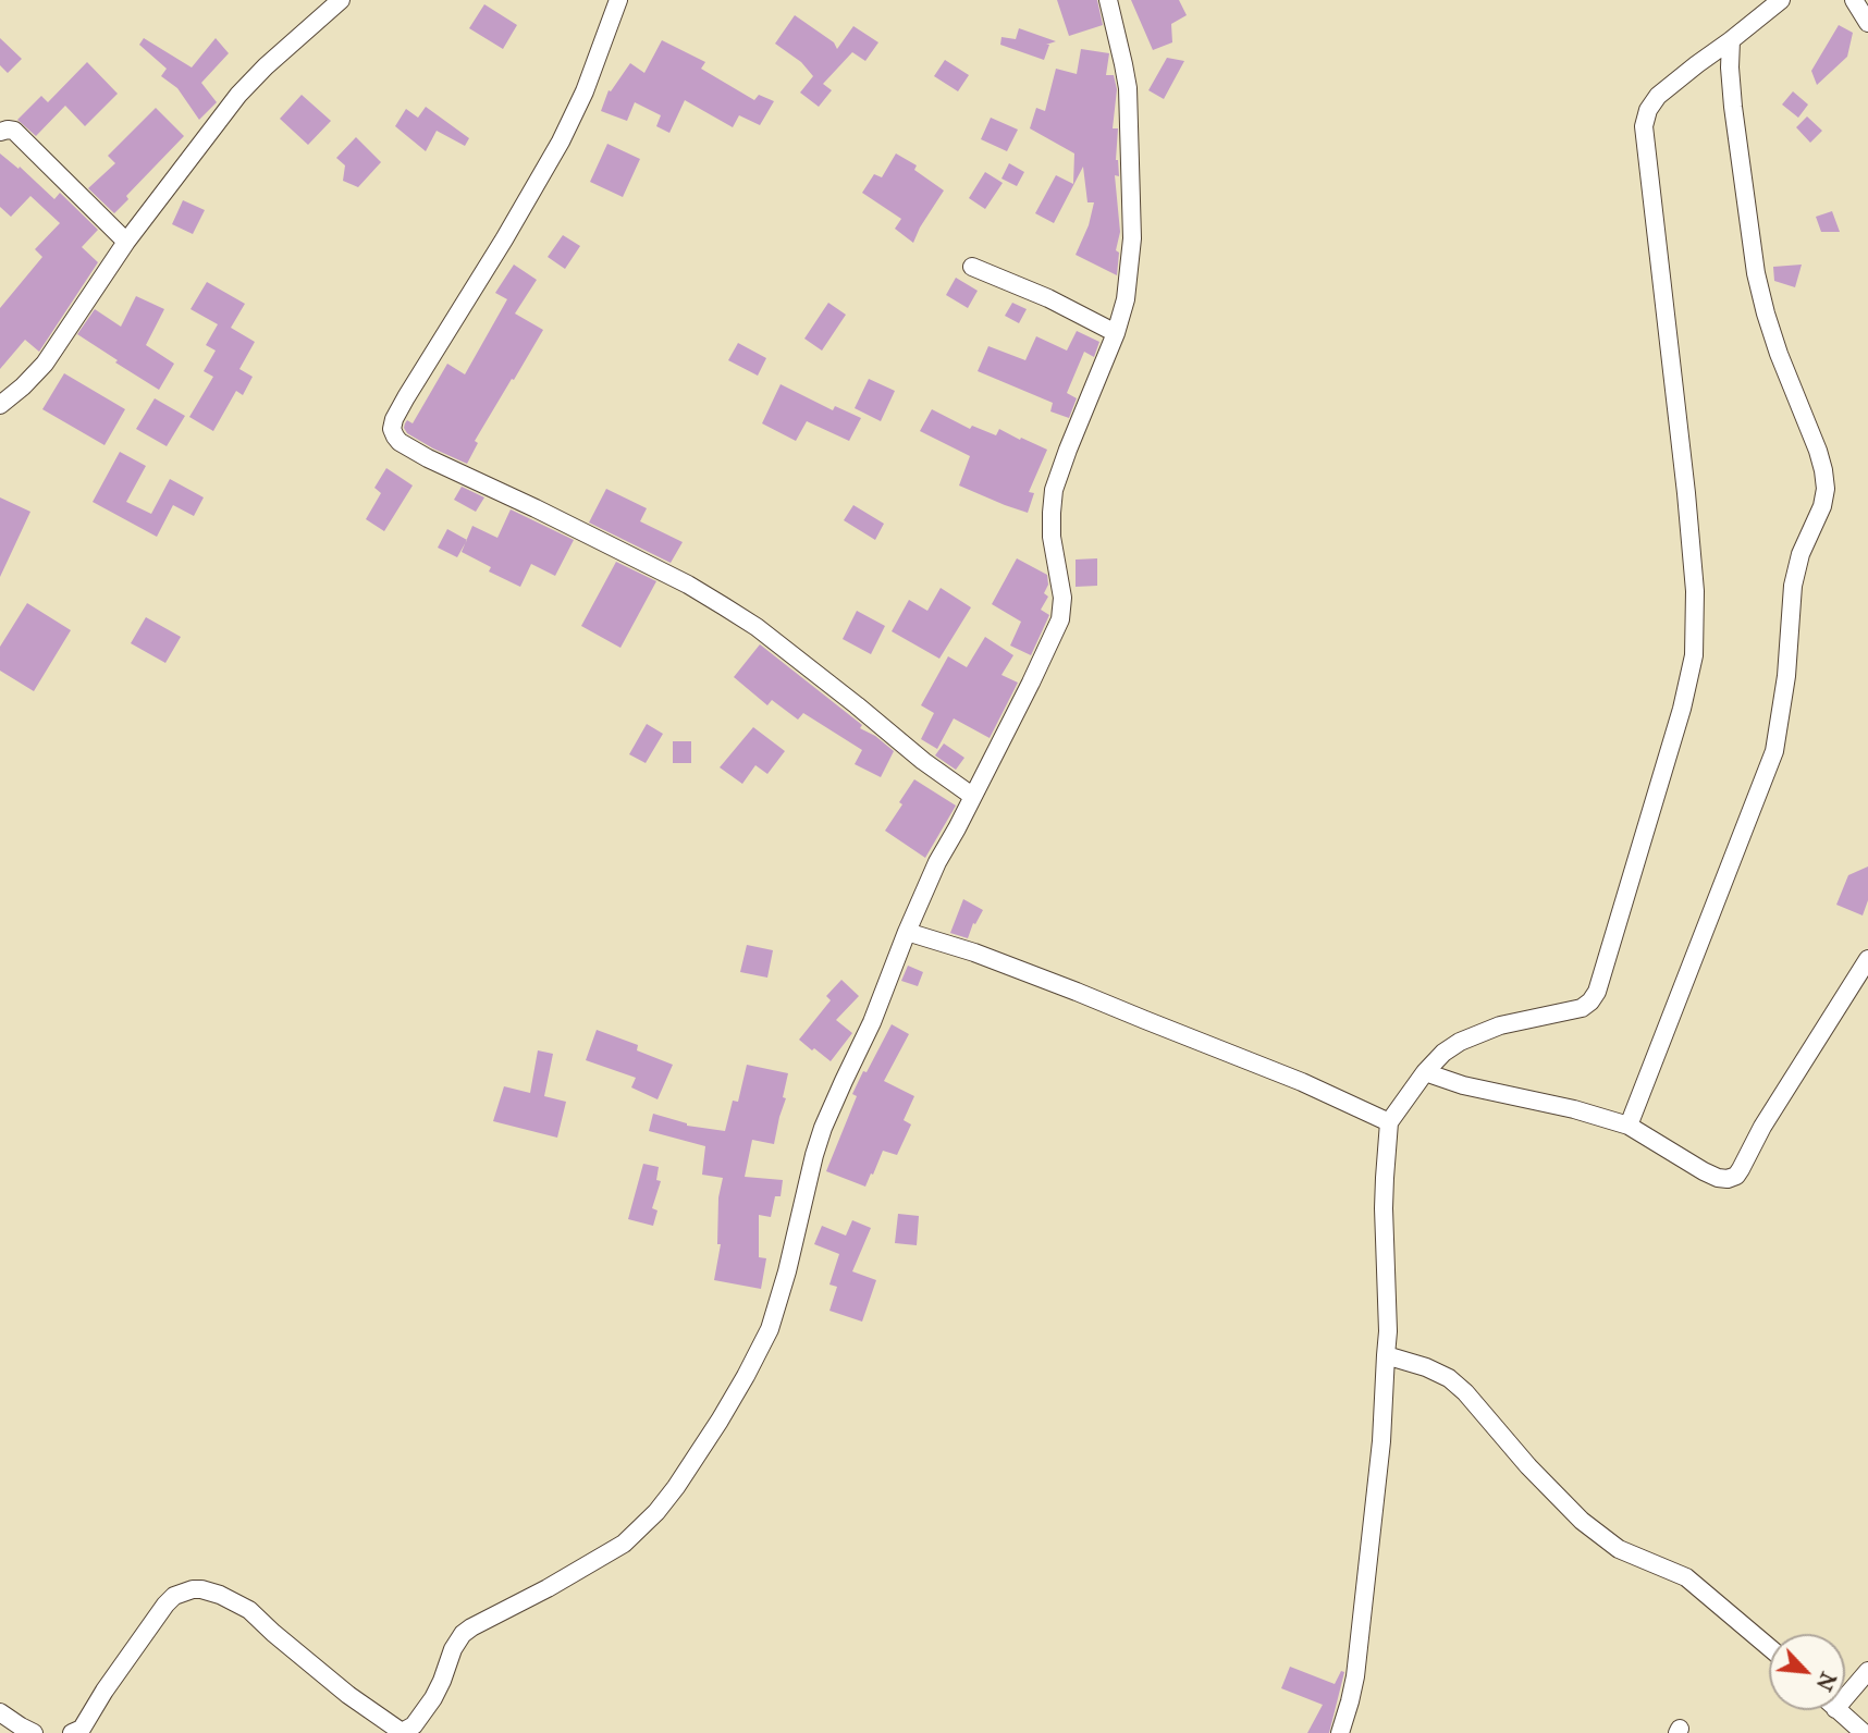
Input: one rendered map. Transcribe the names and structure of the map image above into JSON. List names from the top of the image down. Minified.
{"north":"bottom right"}
